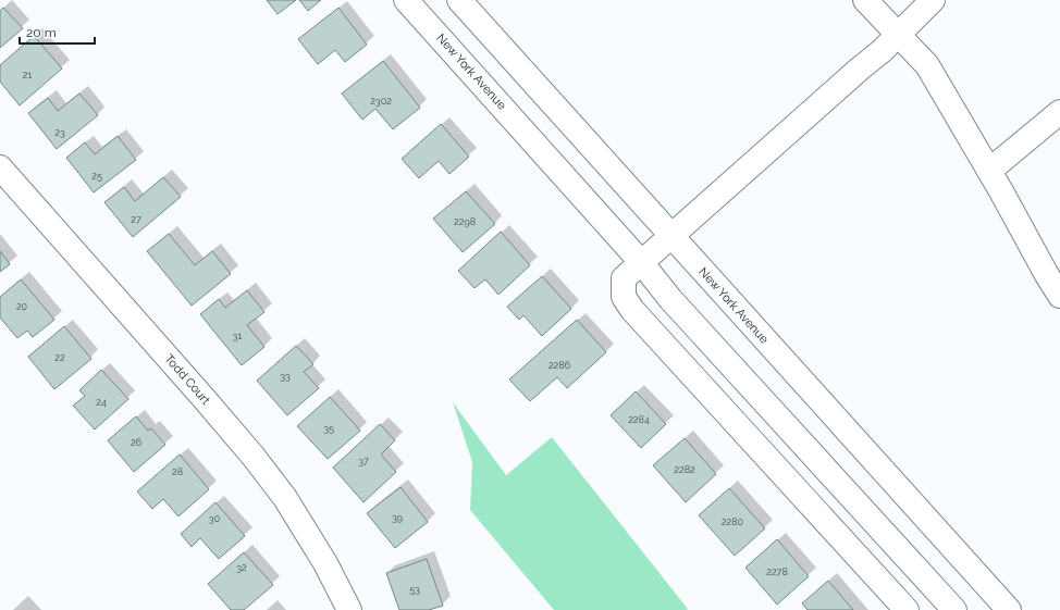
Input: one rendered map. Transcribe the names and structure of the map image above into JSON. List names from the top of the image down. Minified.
{"streets":{"street":["New York Avenue","Todd Court"]},"house_numbers":["21","2302","23","25","27","2298","20","31","22","2286","33","24","2284","35","26","37","2282","28","39","30","2280","32","2278","53"],"scale_bar":"20 m"}
